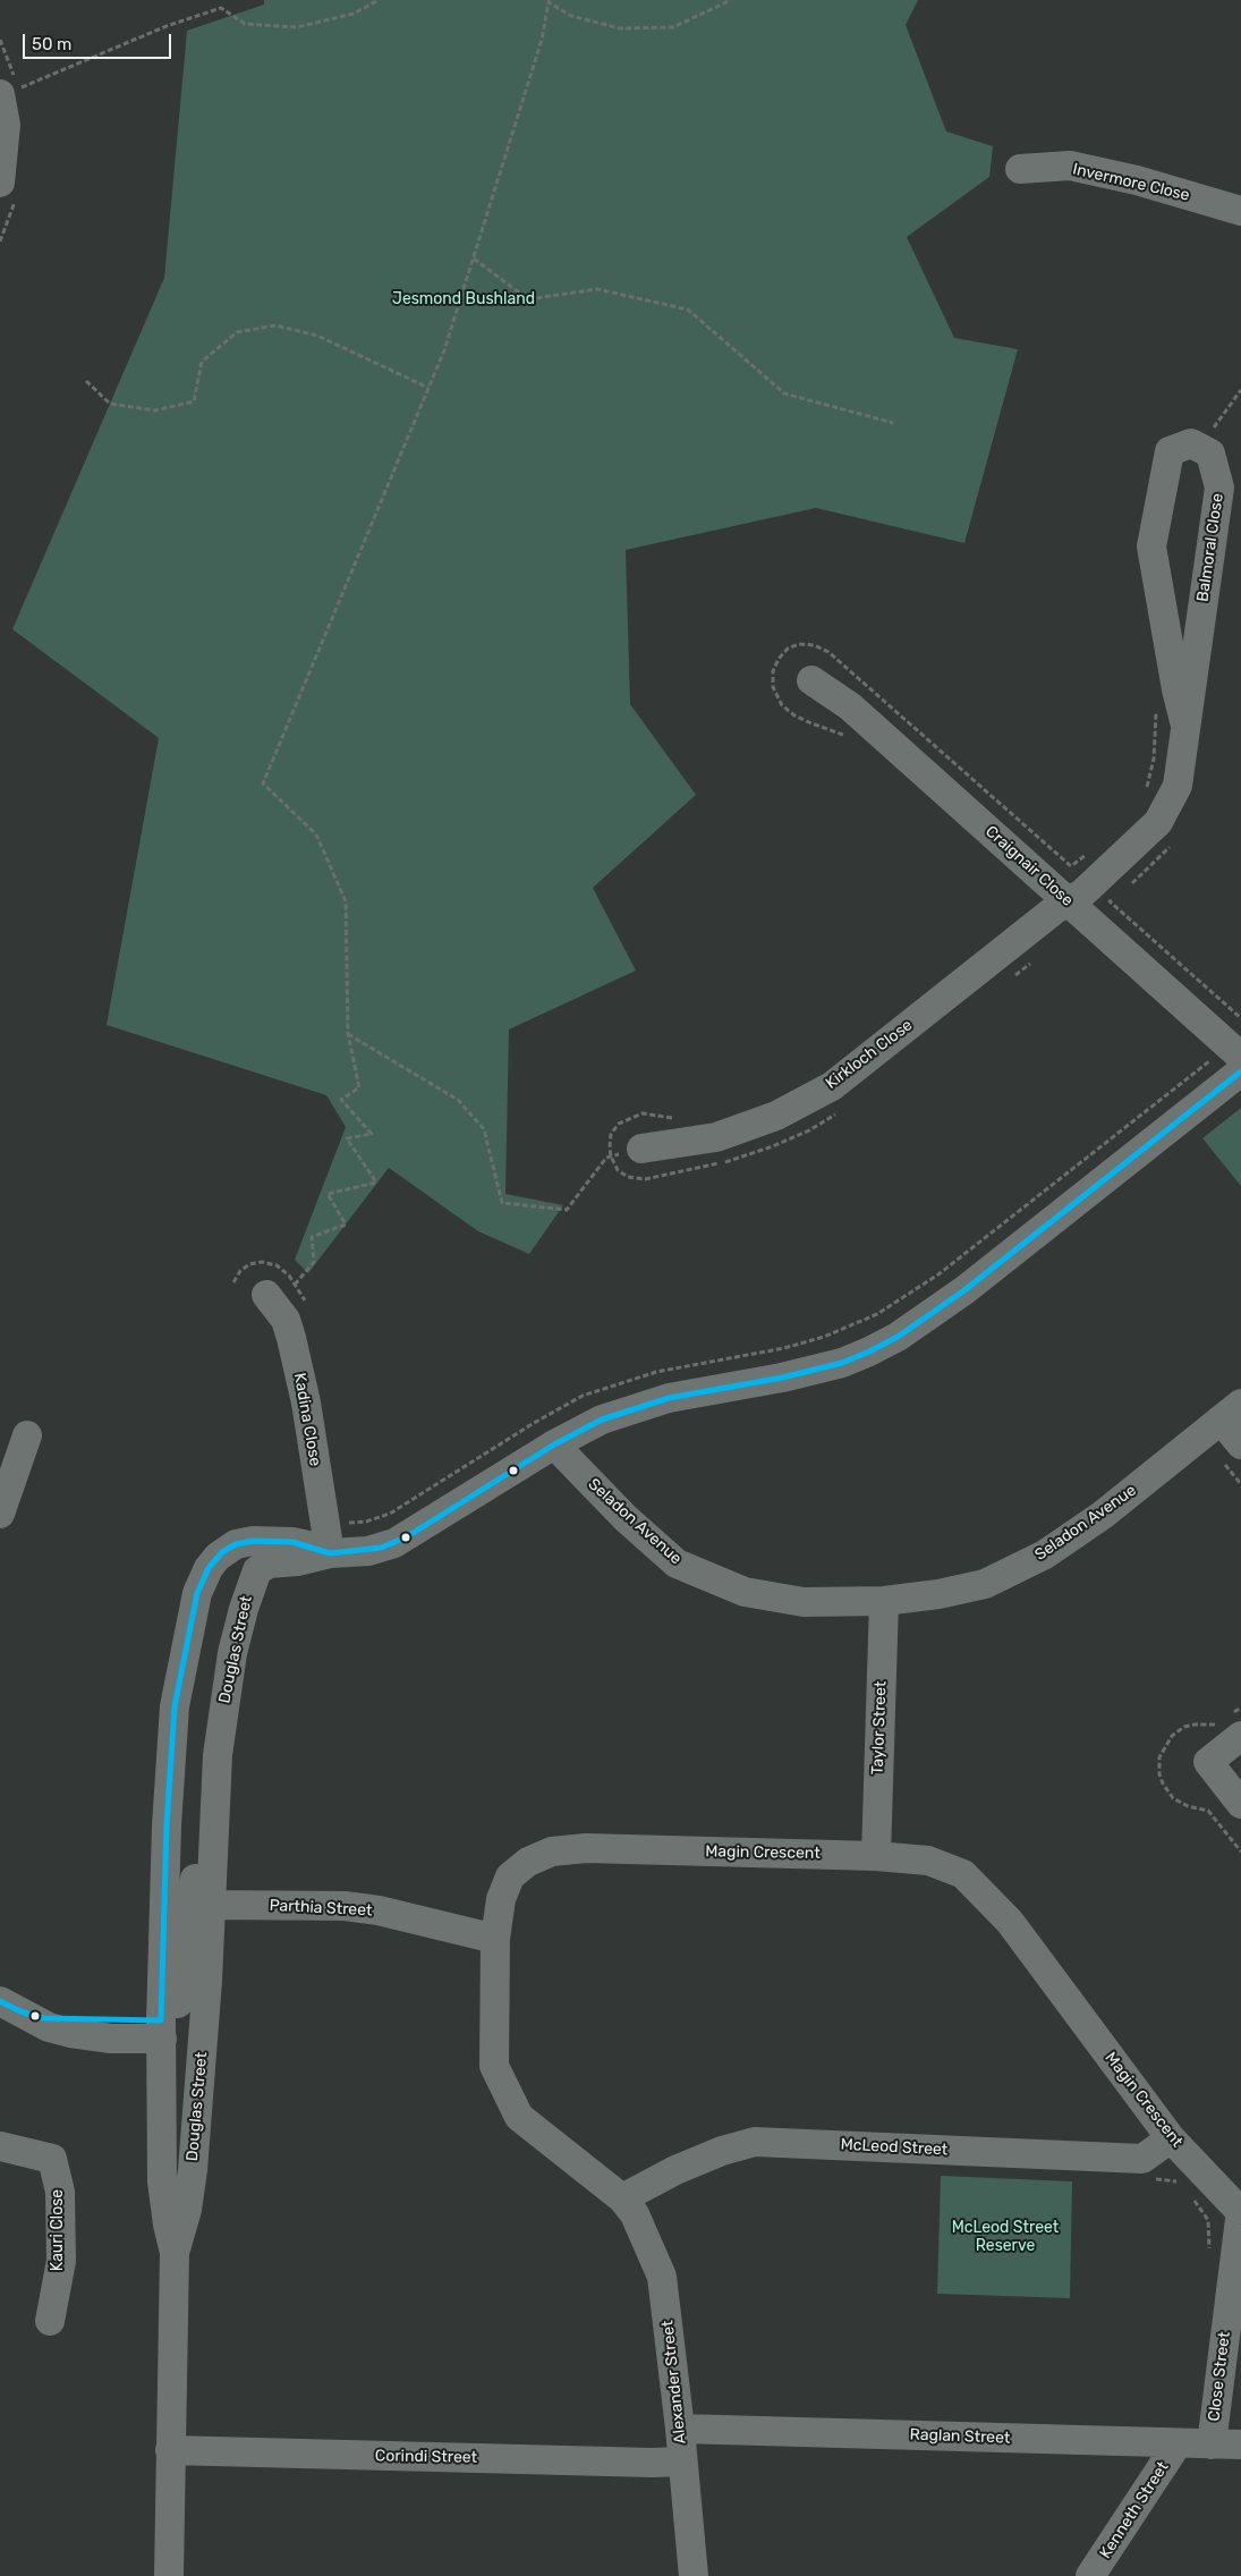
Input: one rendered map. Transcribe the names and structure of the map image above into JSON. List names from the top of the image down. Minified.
{"streets":{"street":["Invermore Close","Balmoral Close","Craignair Close","Kirkloch Close","Kadina Close","Seladon Avenue","Douglas Street","Taylor Street","Magin Crescent","Parthia Street","McLeod Street","Kauri Close","Close Street","Alexander Street","Raglan Street","Corindi Street","Kenneth Street"]},"crossings":[["Balmoral Close","Craignair Close"],["Balmoral Close","Kirkloch Close"],["Craignair Close","Kirkloch Close"],["Kadina Close","Douglas Street"],["Seladon Avenue","Taylor Street"],["Douglas Street","Parthia Street"],["Douglas Street","Corindi Street"],["Taylor Street","Magin Crescent"],["Magin Crescent","Parthia Street"],["Magin Crescent","McLeod Street"],["Magin Crescent","Close Street"],["Magin Crescent","Alexander Street"],["McLeod Street","Alexander Street"],["Close Street","Raglan Street"],["Alexander Street","Raglan Street"],["Alexander Street","Corindi Street"],["Raglan Street","Kenneth Street"]],"parks":["Jesmond Bushland","McLeod Street Reserve"],"scale_bar":"50 m"}
